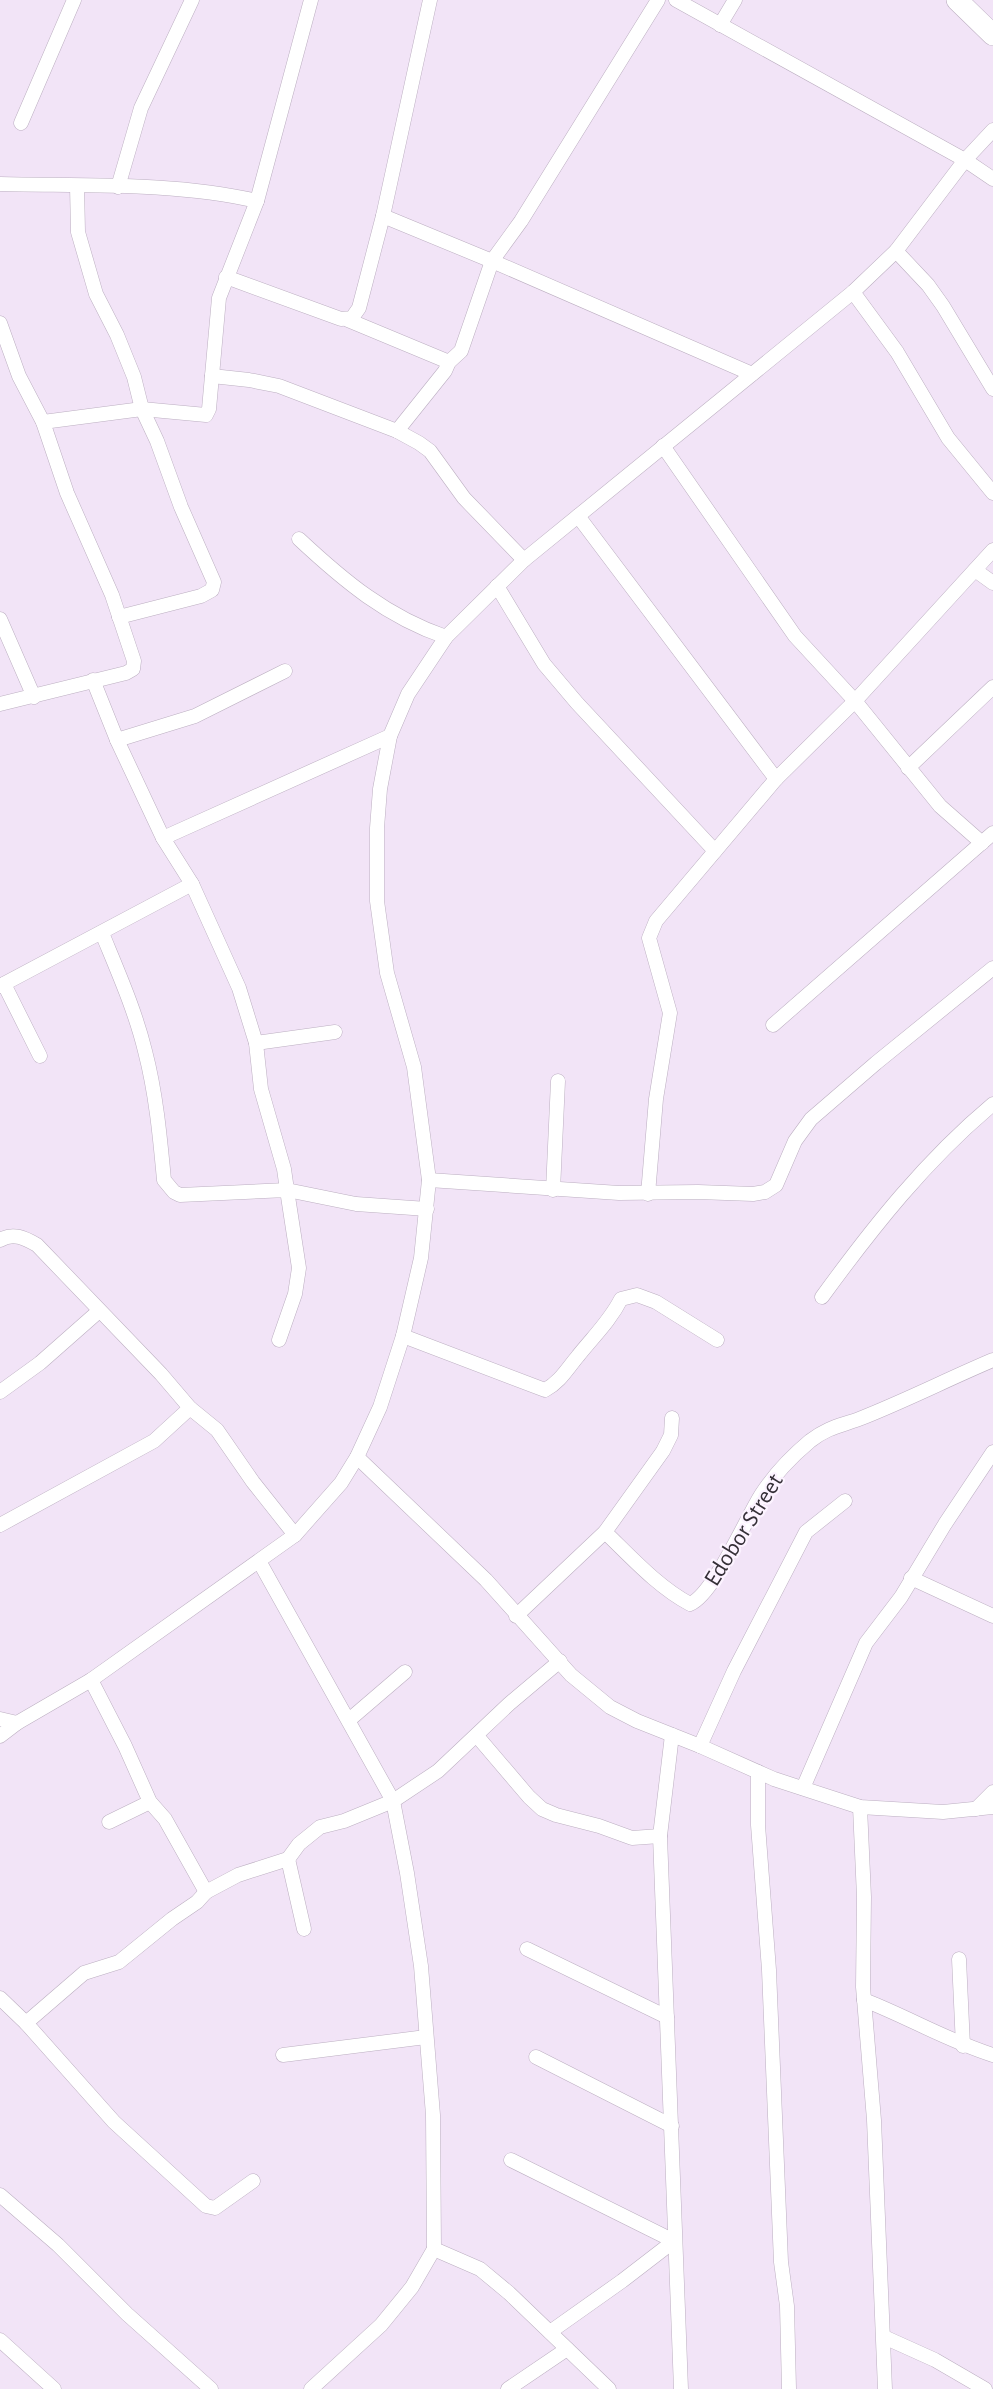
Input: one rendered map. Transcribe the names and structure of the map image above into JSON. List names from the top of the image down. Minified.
{"streets":{"street":["Edobor Street"]}}
